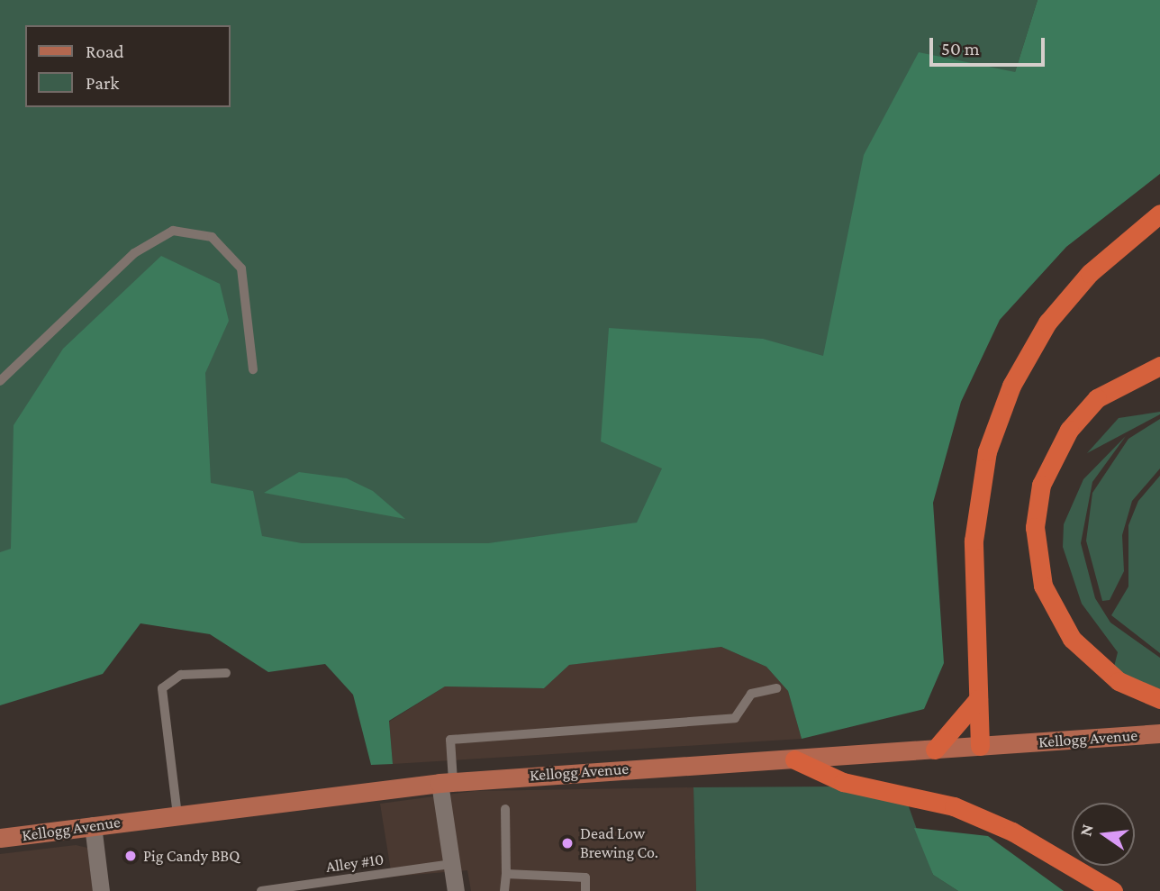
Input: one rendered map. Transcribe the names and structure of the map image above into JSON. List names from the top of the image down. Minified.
{"streets":{"main road":["Kellogg Avenue"],"lane":["Alley #10"]},"places":["Dead Low Brewing Co.","Pig Candy BBQ"],"legend":["Road","Park"],"scale_bar":"50 m","north":"left"}
